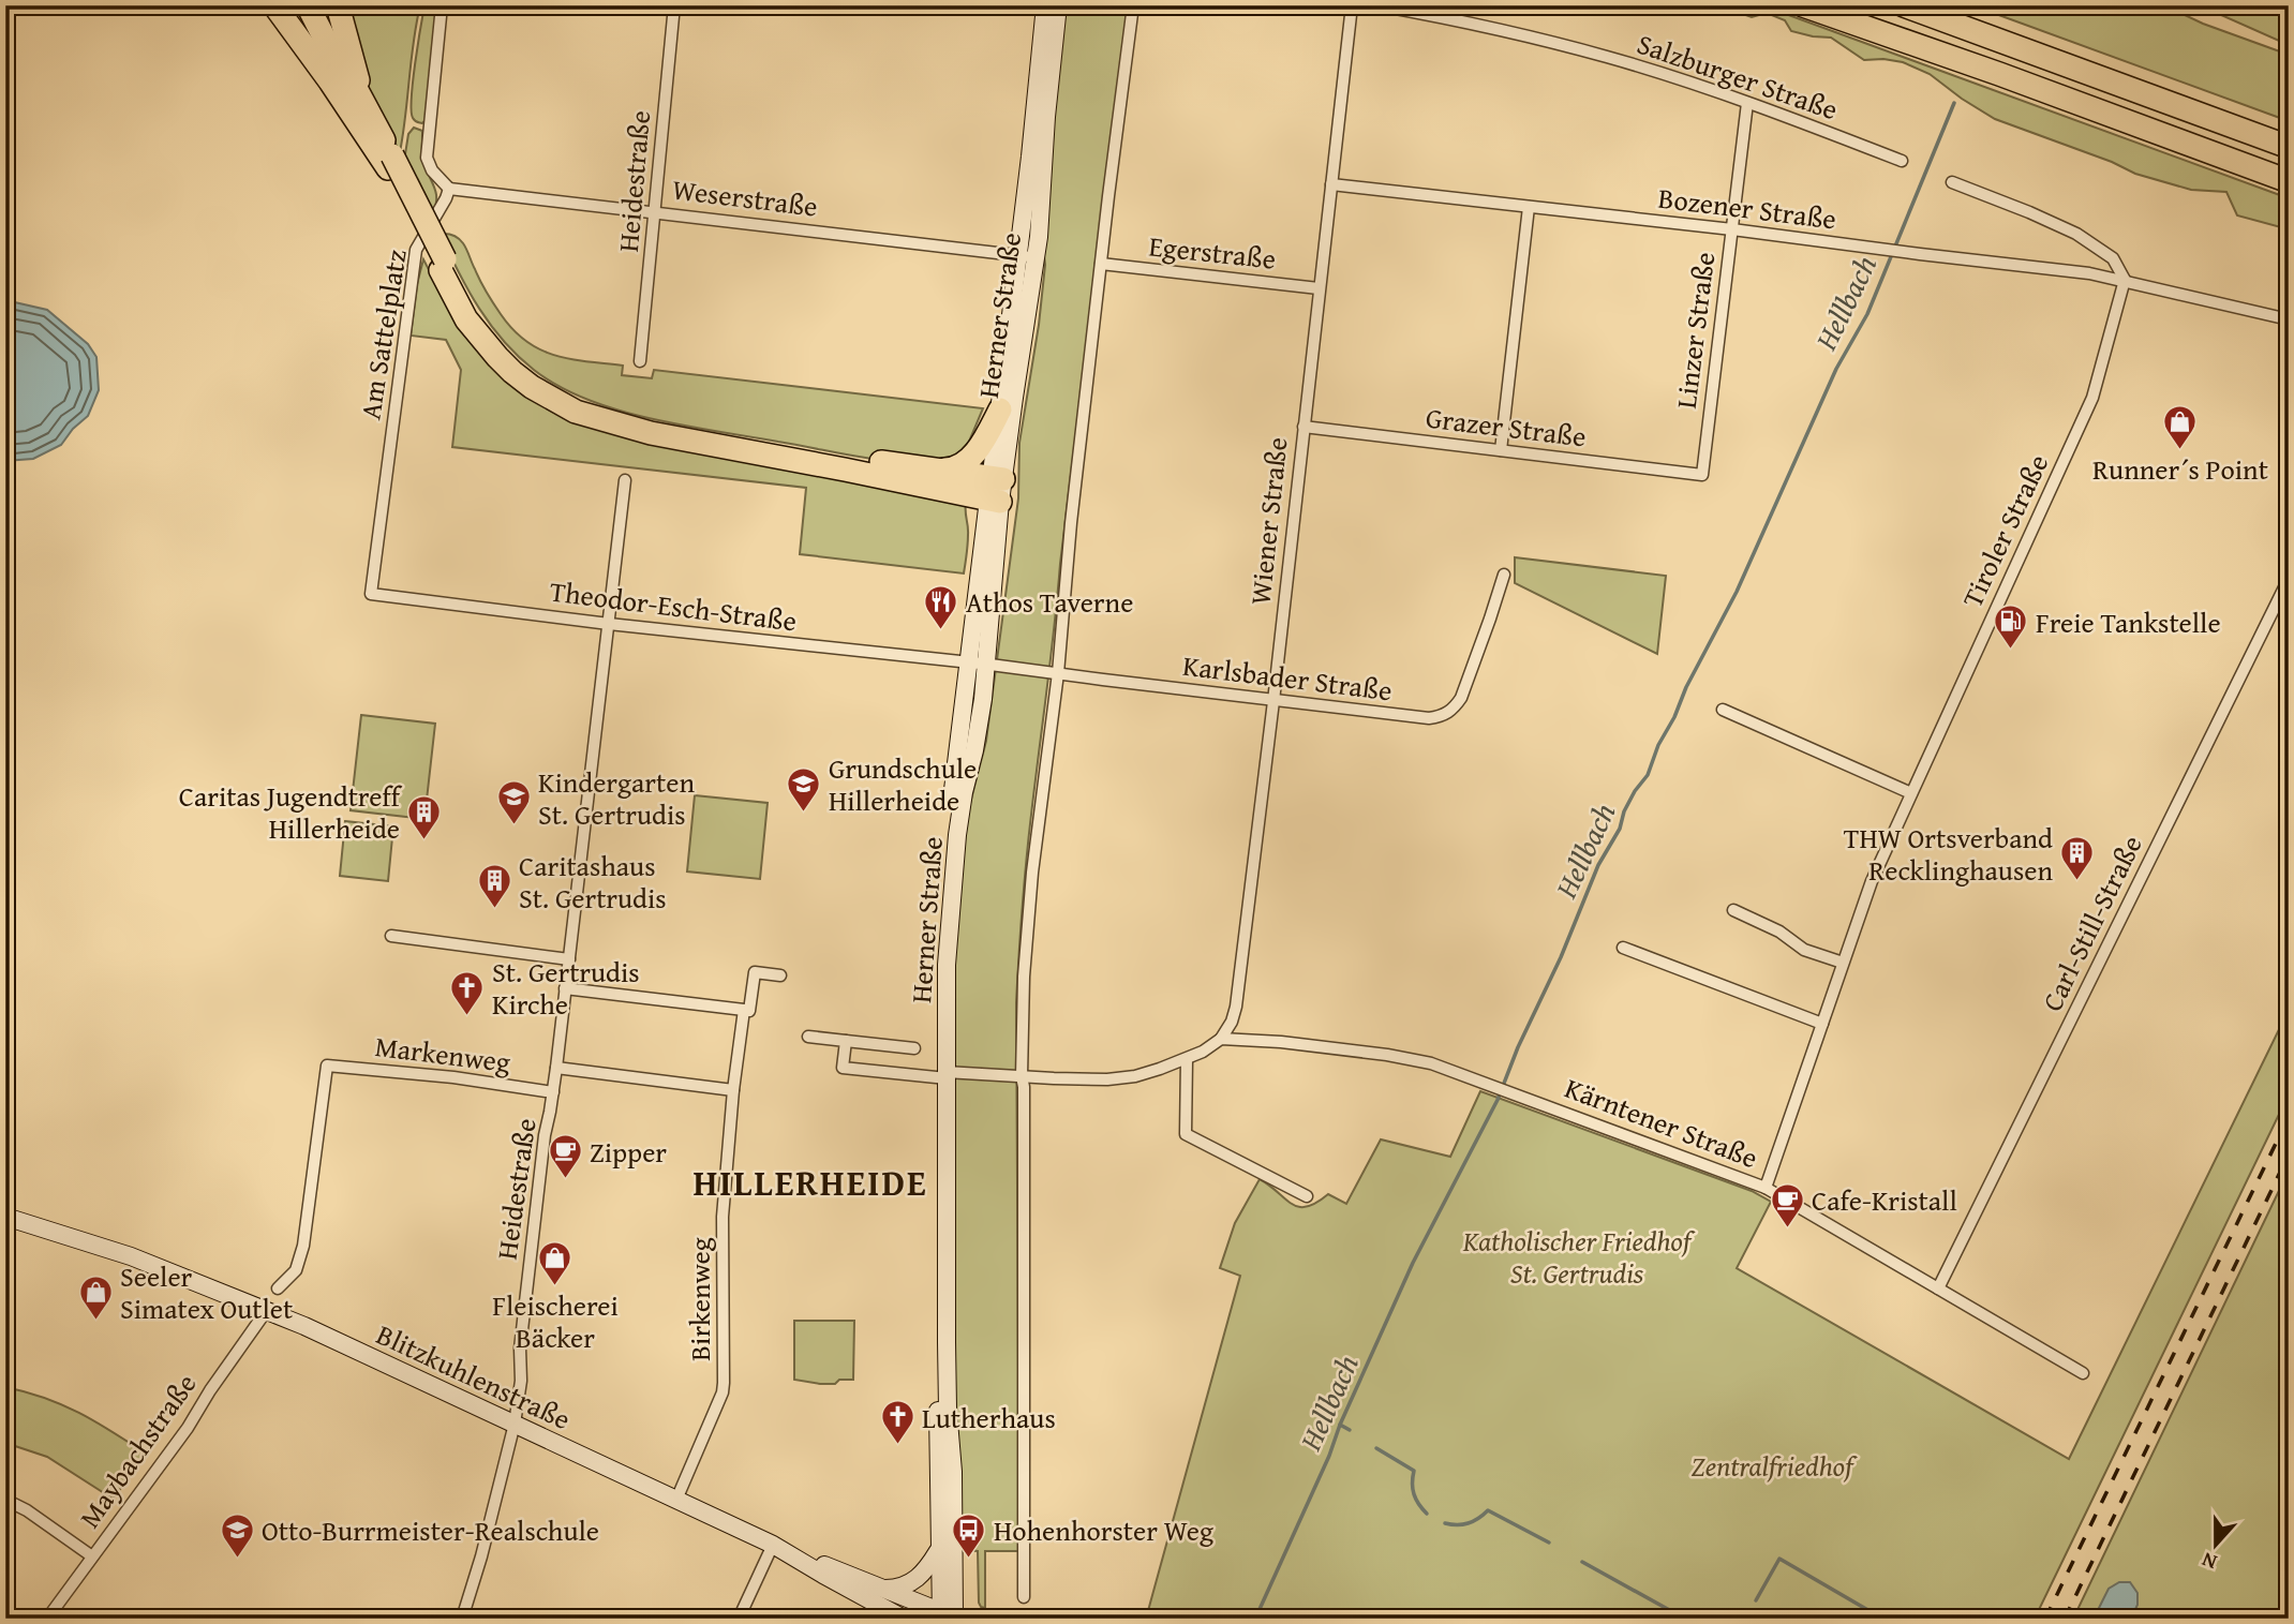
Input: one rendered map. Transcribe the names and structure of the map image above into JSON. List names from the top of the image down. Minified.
{"streets":{"main road":["Herner Straße","Blitzkuhlenstraße"],"street":["Salzburger Straße","Heidestraße","Weserstraße","Bozener Straße","Egerstraße","Linzer Straße","Am Sattelplatz","Grazer Straße","Wiener Straße","Tiroler Straße","Theodor-Esch-Straße","Karlsbader Straße","Carl-Still-Straße","Markenweg","Kärntener Straße","Birkenweg","Maybachstraße"]},"crossings":[["Salzburger Straße","Linzer Straße"],["Heidestraße","Weserstraße"],["Heidestraße","Theodor-Esch-Straße"],["Heidestraße","Markenweg"],["Heidestraße","Blitzkuhlenstraße"],["Weserstraße","Herner Straße"],["Weserstraße","Am Sattelplatz"],["Bozener Straße","Linzer Straße"],["Bozener Straße","Wiener Straße"],["Bozener Straße","Tiroler Straße"],["Egerstraße","Wiener Straße"],["Herner Straße","Theodor-Esch-Straße"],["Herner Straße","Karlsbader Straße"],["Linzer Straße","Grazer Straße"],["Am Sattelplatz","Theodor-Esch-Straße"],["Grazer Straße","Wiener Straße"],["Wiener Straße","Karlsbader Straße"],["Wiener Straße","Kärntener Straße"],["Tiroler Straße","Kärntener Straße"],["Theodor-Esch-Straße","Karlsbader Straße"],["Carl-Still-Straße","Kärntener Straße"],["Birkenweg","Blitzkuhlenstraße"],["Blitzkuhlenstraße","Maybachstraße"]],"districts":["HILLERHEIDE"],"water":["Hellbach"],"parks":["Katholischer Friedhof St. Gertrudis","Zentralfriedhof"],"places":{"shop":["Runner´s Point","Fleischerei Bäcker","Seeler Simatex Outlet"],"restaurant":["Athos Taverne"],"fuel station":["Freie Tankstelle"],"school or university":["Grundschule Hillerheide","Kindergarten St. Gertrudis","Otto-Burrmeister-Realschule"],"building":["Caritas Jugendtreff Hillerheide","THW Ortsverband Recklinghausen","Caritashaus St. Gertrudis"],"church":["St. Gertrudis Kirche","Lutherhaus"],"cafe":["Zipper","Cafe-Kristall"],"bus stop":["Hohenhorster Weg"]},"north":"bottom"}
